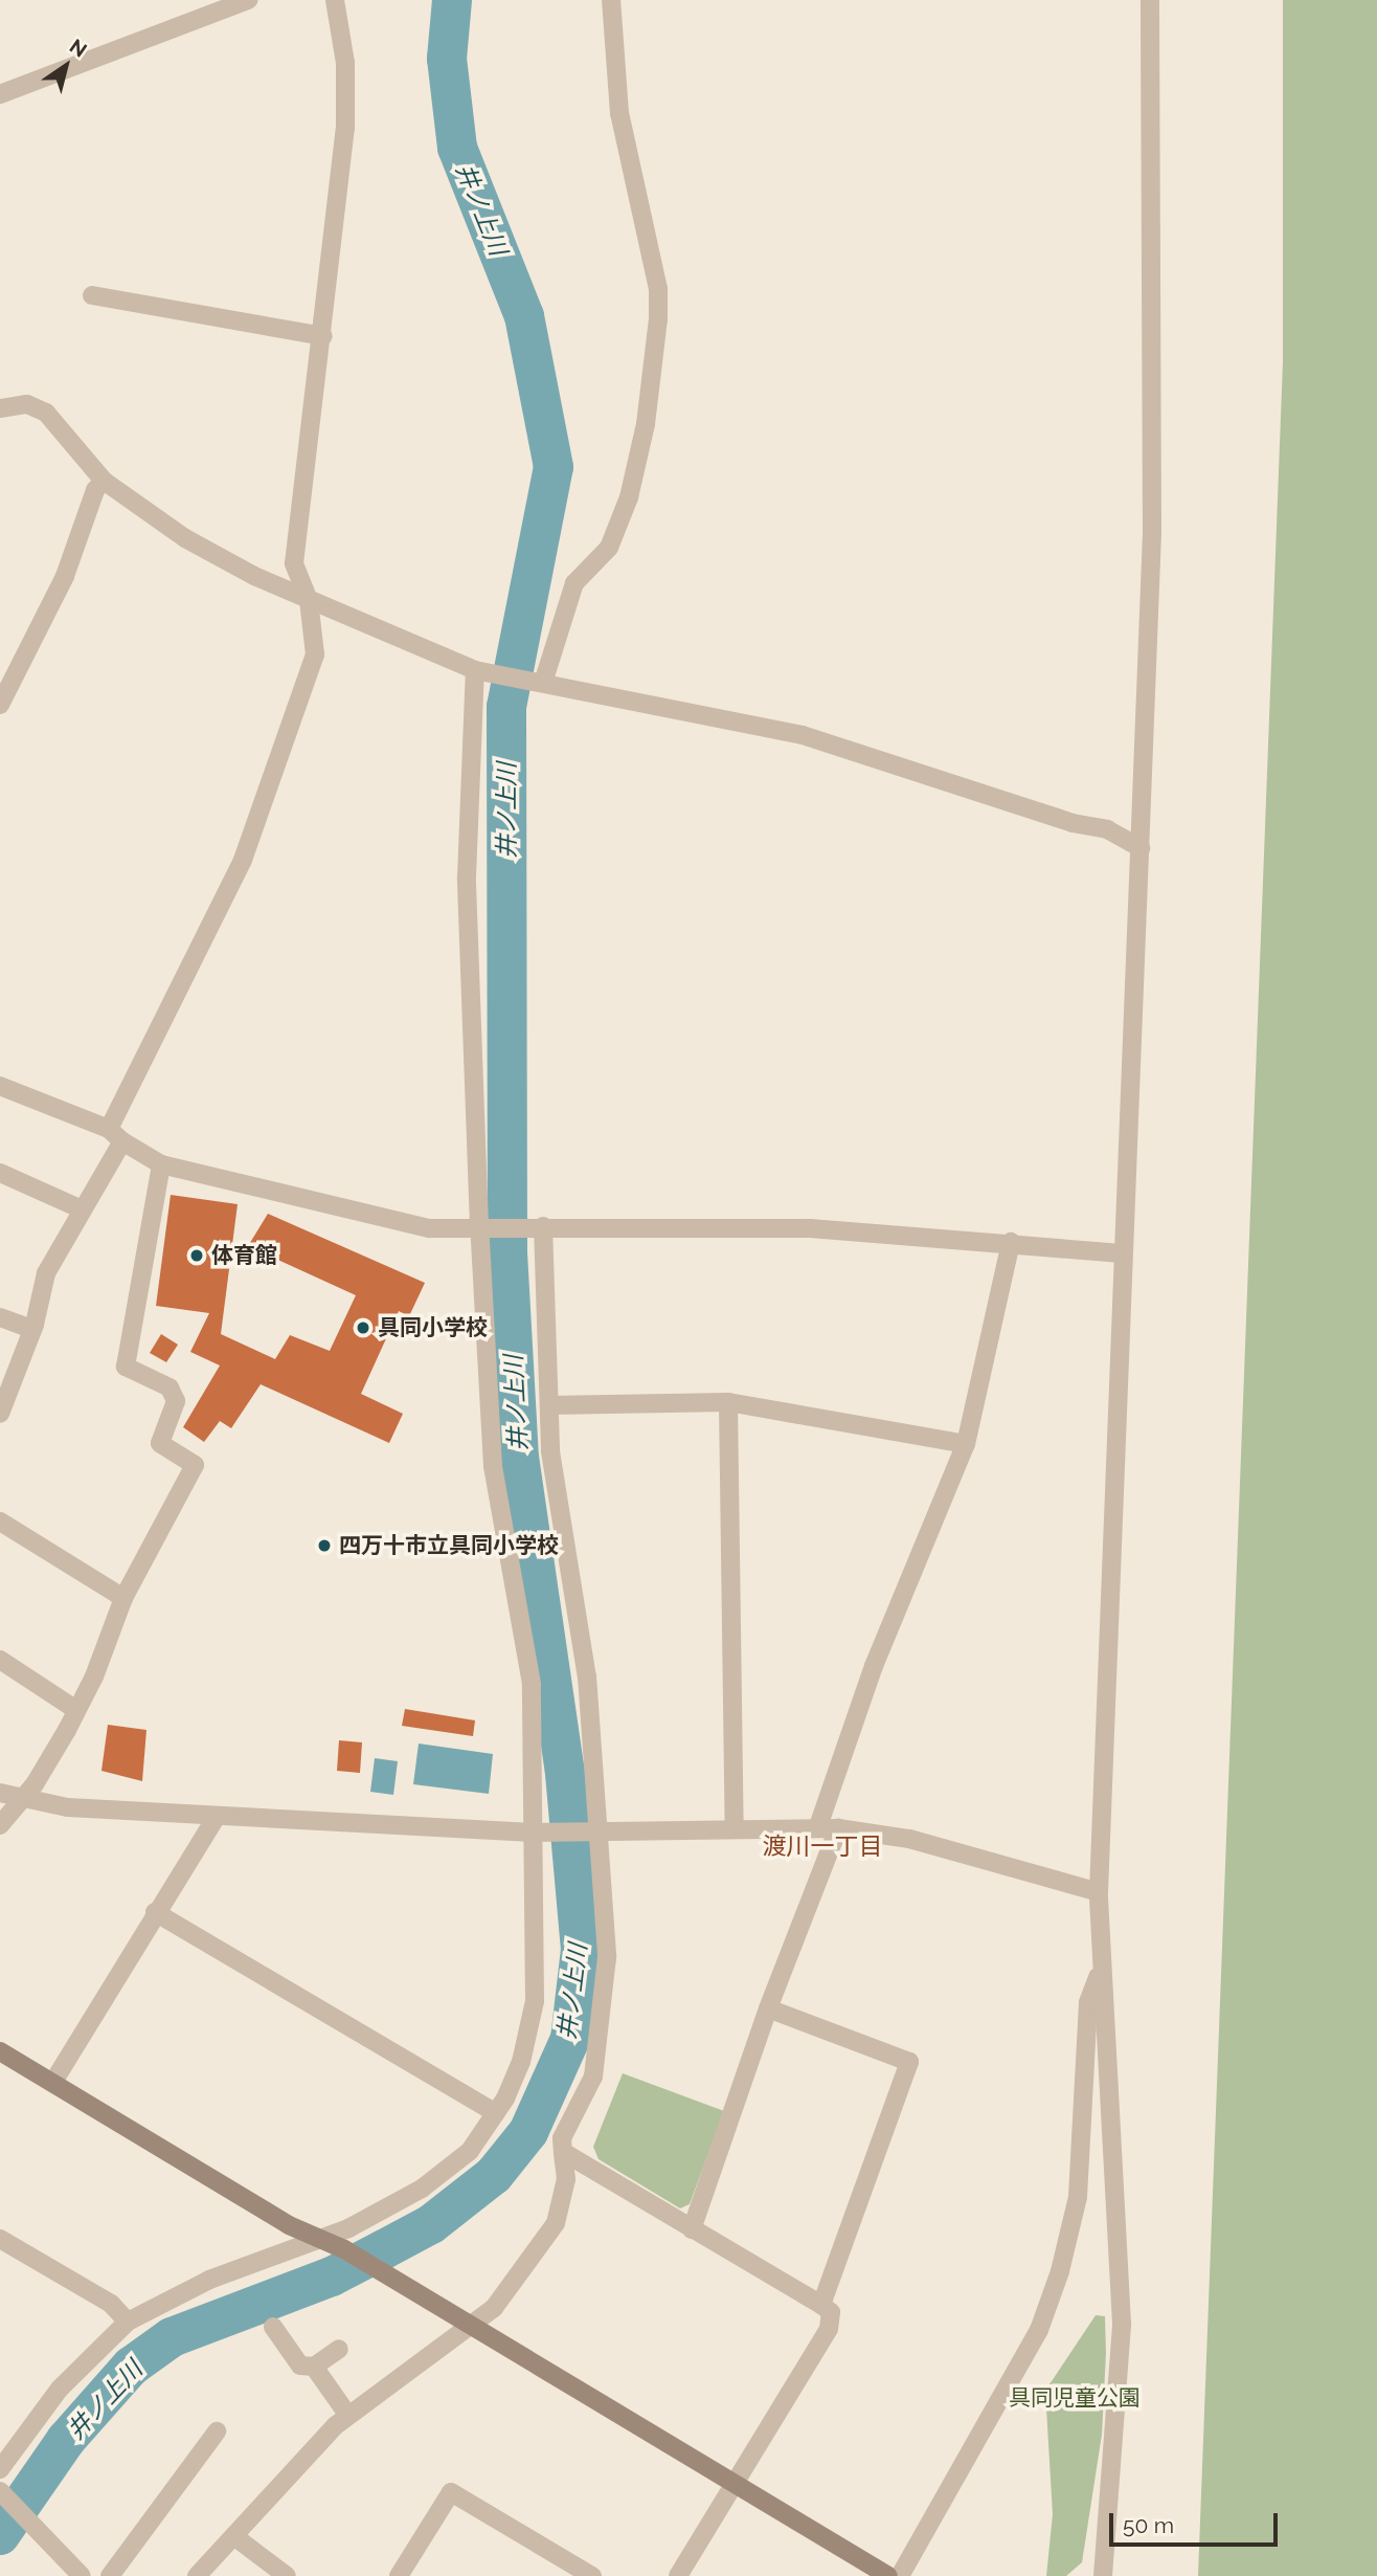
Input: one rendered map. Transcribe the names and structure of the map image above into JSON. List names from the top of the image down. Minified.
{"districts":["渡川一丁目"],"water":["井ノ上川"],"parks":["具同児童公園"],"places":["体育館","具同小学校","四万十市立具同小学校"],"scale_bar":"50 m","north":"top right"}
